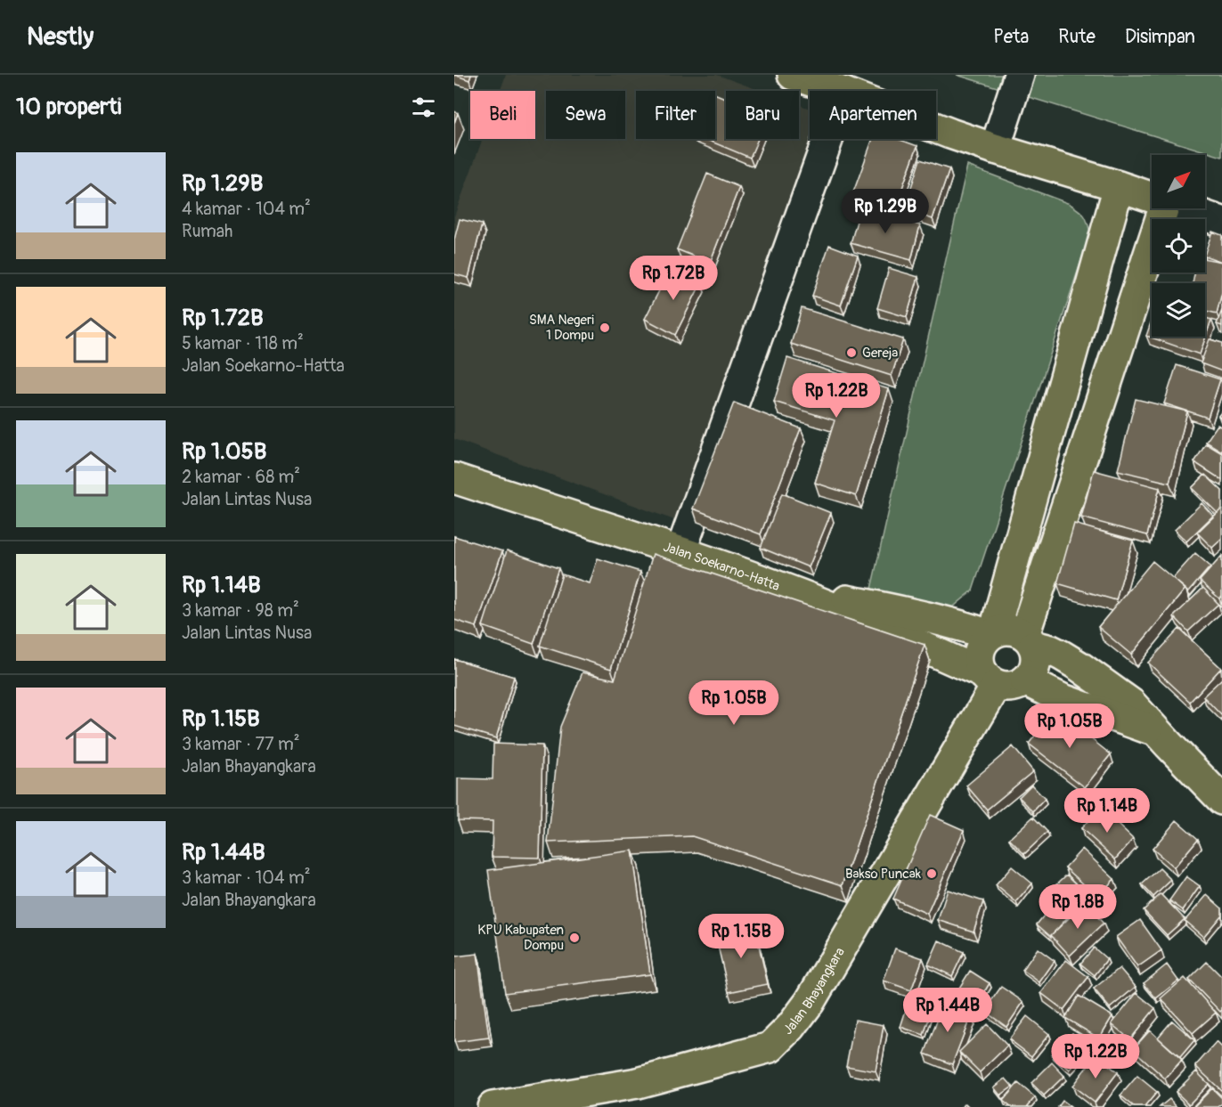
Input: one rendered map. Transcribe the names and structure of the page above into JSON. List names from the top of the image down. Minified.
{"streets":{"main road":["Jalan Soekarno-Hatta","Jalan Bhayangkara"]},"crossings":[["Jalan Soekarno-Hatta","Jalan Bhayangkara"]],"places":["SMA Negeri 1 Dompu","Gereja","Bakso Puncak","KPU Kabupaten Dompu"],"north":"top right","page":{"header":"Nestly","nav":["Peta","Rute","Disimpan"],"heading":"10 properti","chip":["Beli","Sewa","Filter","Baru","Apartemen"],"list":[{"name":"Rp 1.29B","note":"4 kamar · 104 m² · Rumah"},{"name":"Rp 1.72B","note":"5 kamar · 118 m² · Jalan Soekarno-Hatta"},{"name":"Rp 1.05B","note":"2 kamar · 68 m² · Jalan Lintas Nusa"},{"name":"Rp 1.14B","note":"3 kamar · 98 m² · Jalan Lintas Nusa"},{"name":"Rp 1.15B","note":"3 kamar · 77 m² · Jalan Bhayangkara"},{"name":"Rp 1.44B","note":"3 kamar · 104 m² · Jalan Bhayangkara"}],"price":["Rp 1.29B","Rp 1.72B","Rp 1.22B","Rp 1.05B","Rp 1.05B","Rp 1.14B","Rp 1.8B","Rp 1.15B","Rp 1.44B","Rp 1.22B"]}}
